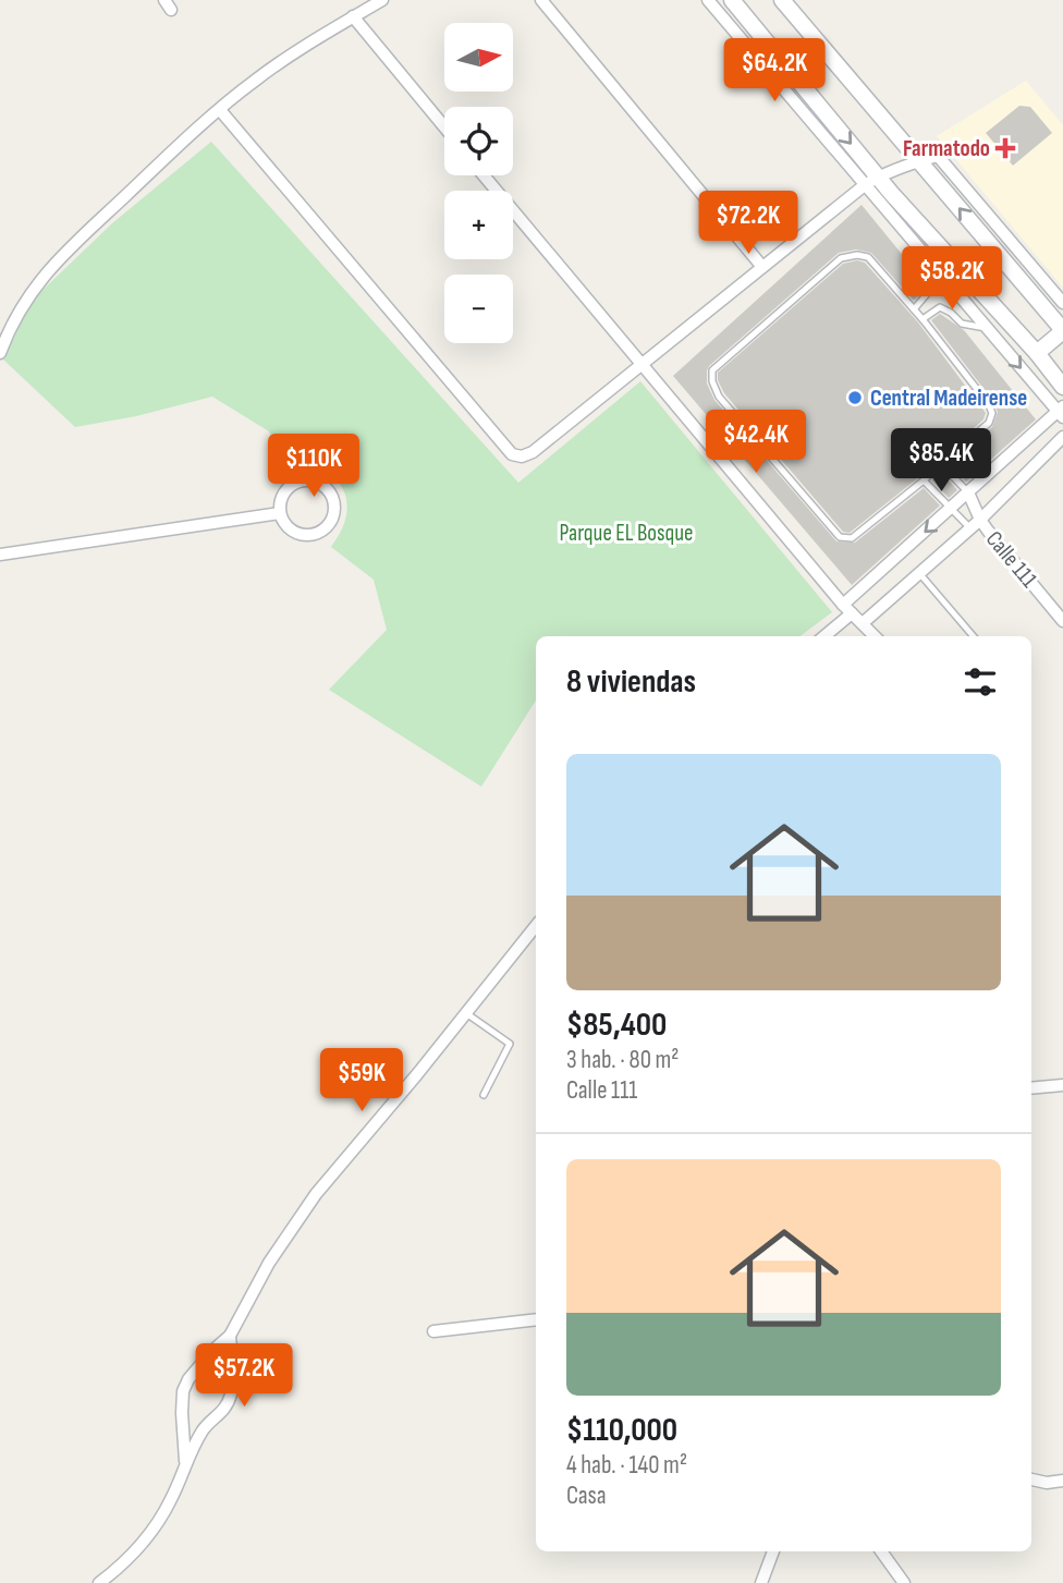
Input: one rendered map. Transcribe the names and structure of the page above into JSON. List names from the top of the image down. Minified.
{"streets":{"street":["Calle 111"]},"parks":["Parque EL Bosque"],"places":{"health":["Farmatodo"],"other":["Central Madeirense"]},"north":"right","page":{"map_buttons":["+","−"],"price":["$64.2K","$72.2K","$58.2K","$42.4K","$85.4K","$110K","$59K","$57.2K"],"heading":"8 viviendas","list":[{"name":"$85,400","note":"3 hab. · 80 m² · Calle 111"},{"name":"$110,000","note":"4 hab. · 140 m² · Casa"}]}}
